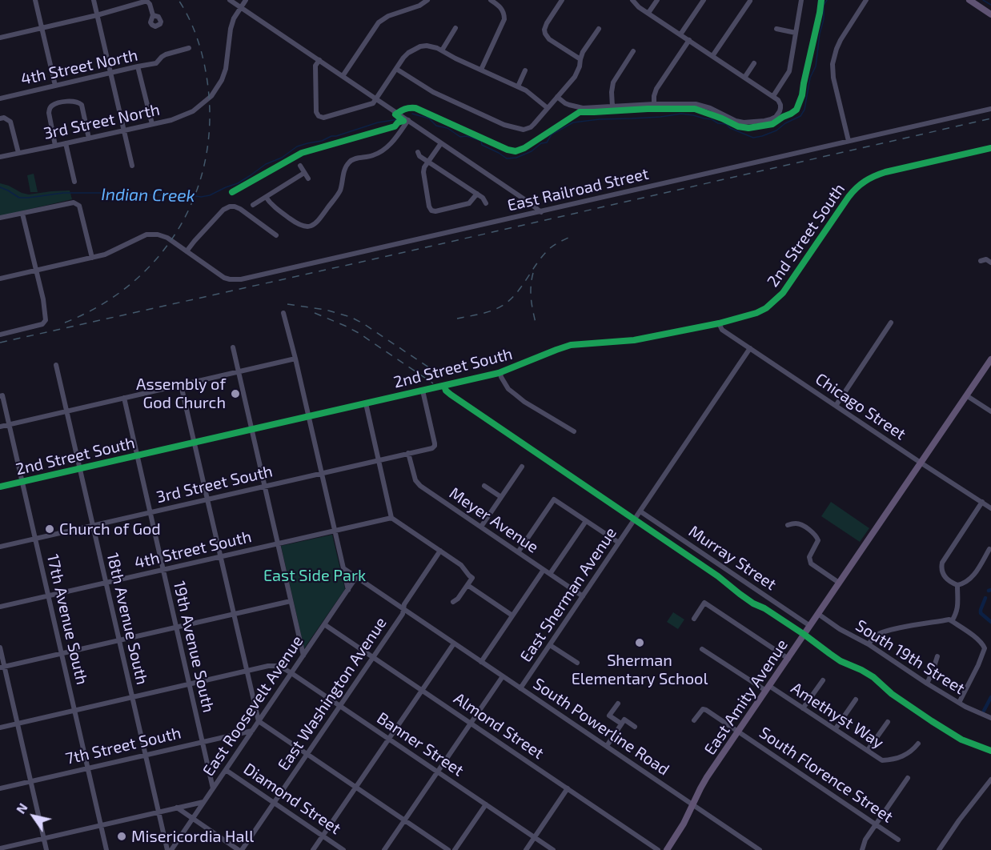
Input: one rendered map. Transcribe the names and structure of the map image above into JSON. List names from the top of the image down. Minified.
{"streets":{"main road":["East Amity Avenue"],"street":["4th Street North","3rd Street North","East Railroad Street","2nd Street South","Chicago Street","3rd Street South","Meyer Avenue","4th Street South","Murray Street","East Sherman Avenue","18th Avenue South","17th Avenue South","19th Avenue South","South 19th Street","East Washington Avenue","East Roosevelt Avenue","Amethyst Way","Almond Street","South Powerline Road","Banner Street","7th Street South","South Florence Street","Diamond Street"]},"crossings":[["2nd Street South","Chicago Street"],["2nd Street South","3rd Street South"],["2nd Street South","18th Avenue South"],["2nd Street South","17th Avenue South"],["2nd Street South","19th Avenue South"],["Chicago Street","East Sherman Avenue"],["Chicago Street","East Amity Avenue"],["3rd Street South","Meyer Avenue"],["3rd Street South","18th Avenue South"],["3rd Street South","17th Avenue South"],["3rd Street South","19th Avenue South"],["Meyer Avenue","East Sherman Avenue"],["4th Street South","18th Avenue South"],["4th Street South","17th Avenue South"],["4th Street South","19th Avenue South"],["Murray Street","East Sherman Avenue"],["Murray Street","East Amity Avenue"],["East Sherman Avenue","South Powerline Road"],["18th Avenue South","Banner Street"],["18th Avenue South","7th Street South"],["17th Avenue South","Banner Street"],["17th Avenue South","7th Street South"],["19th Avenue South","East Roosevelt Avenue"],["19th Avenue South","Banner Street"],["19th Avenue South","7th Street South"],["South 19th Street","East Amity Avenue"],["East Washington Avenue","Almond Street"],["East Washington Avenue","South Powerline Road"],["East Washington Avenue","Banner Street"],["East Washington Avenue","Diamond Street"],["East Amity Avenue","Amethyst Way"],["East Amity Avenue","South Powerline Road"],["East Amity Avenue","South Florence Street"],["East Roosevelt Avenue","Almond Street"],["East Roosevelt Avenue","South Powerline Road"],["East Roosevelt Avenue","Banner Street"],["East Roosevelt Avenue","7th Street South"],["East Roosevelt Avenue","Diamond Street"]],"water":["Indian Creek"],"parks":["East Side Park"],"places":["Assembly of God Church","Church of God","Sherman Elementary School","Misericordia Hall"],"north":"top left"}
